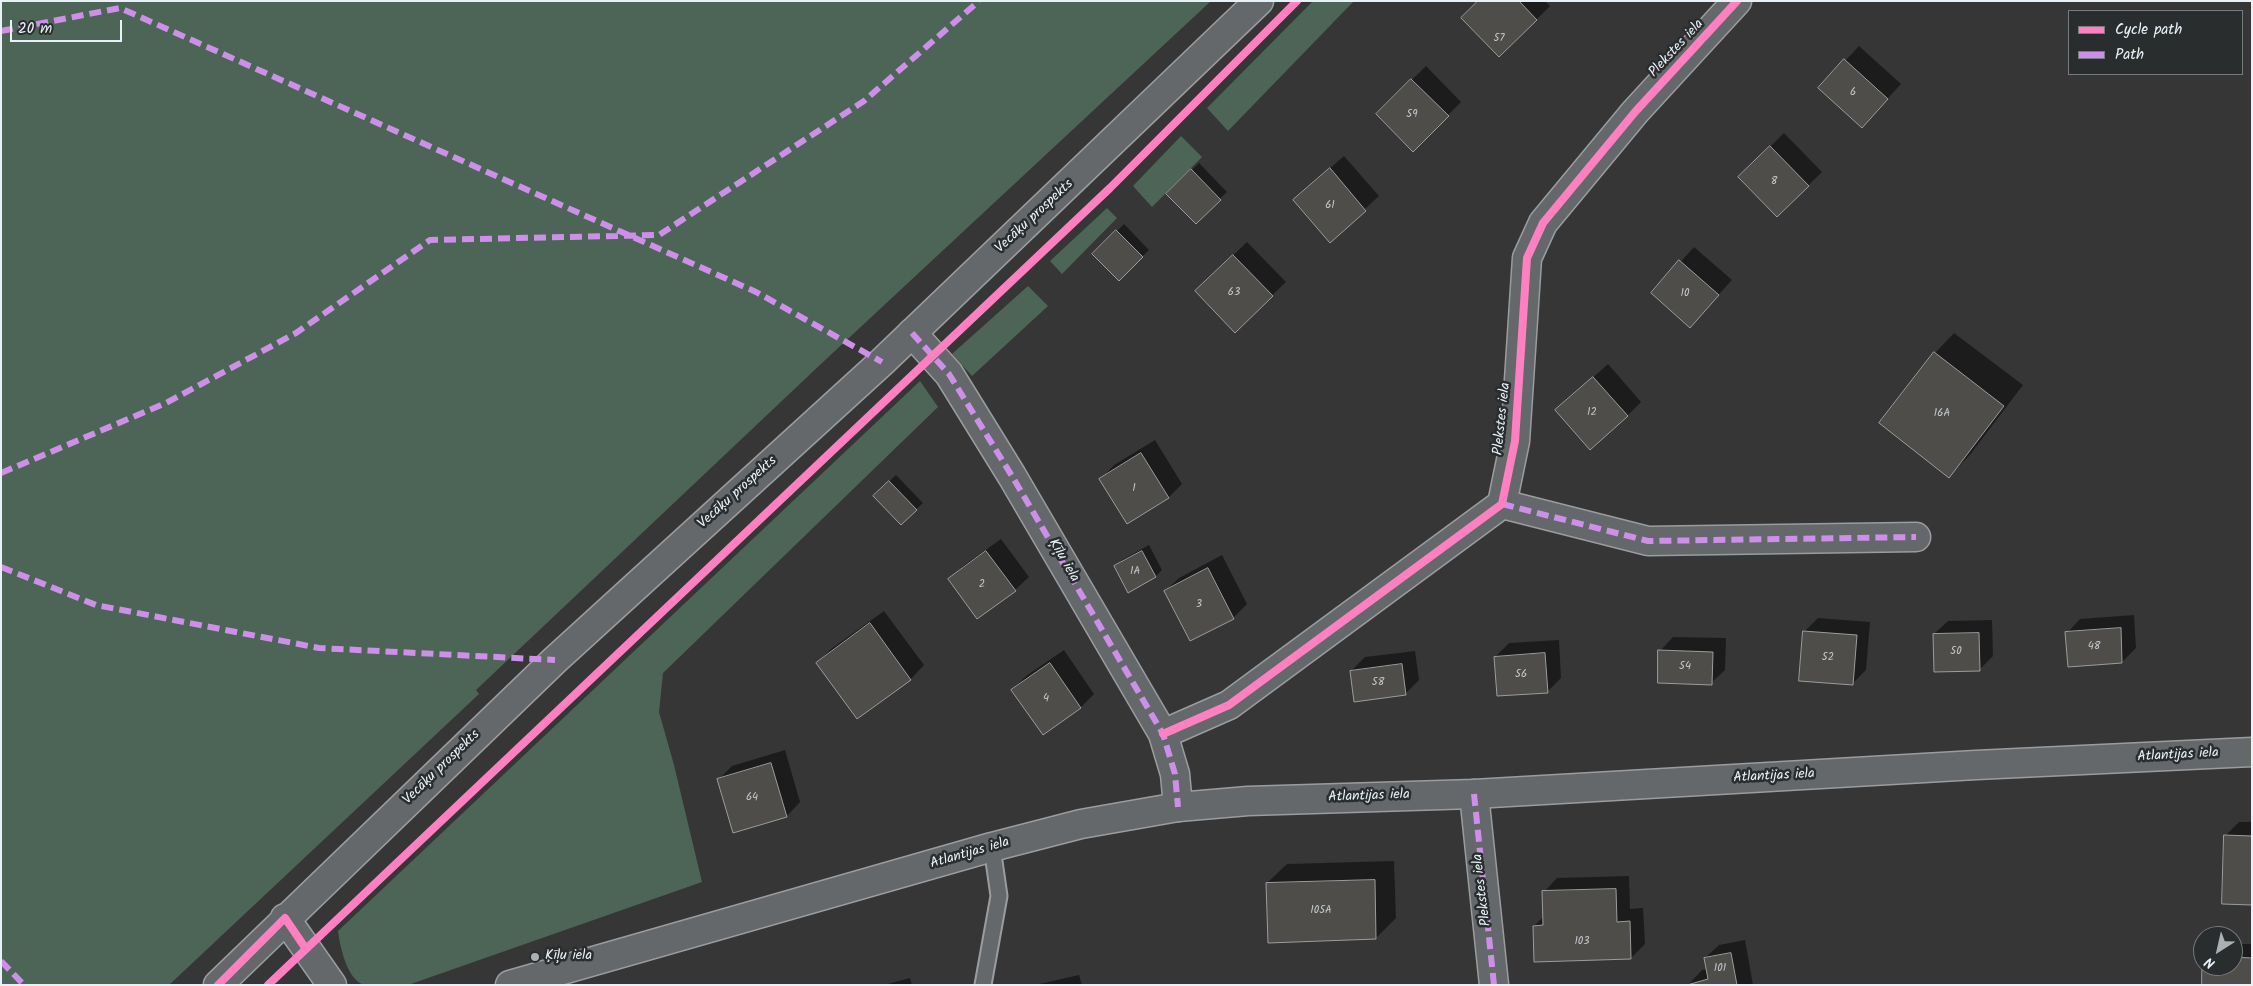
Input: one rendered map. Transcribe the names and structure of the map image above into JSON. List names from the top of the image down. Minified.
{"streets":{"main road":["Plekstes iela","Vecāķu prospekts","Ķīļu iela","Atlantijas iela"]},"crossings":[["Plekstes iela","Atlantijas iela"],["Vecāķu prospekts","Ķīļu iela"],["Ķīļu iela","Atlantijas iela"]],"places":["Ķīļu iela"],"house_numbers":["57","6","59","8","61","63","10","12","16A","1","1A","2","3","48","50","52","54","56","58","4","64","105A","103","101"],"legend":["Cycle path","Path"],"scale_bar":"20 m","north":"bottom left"}
